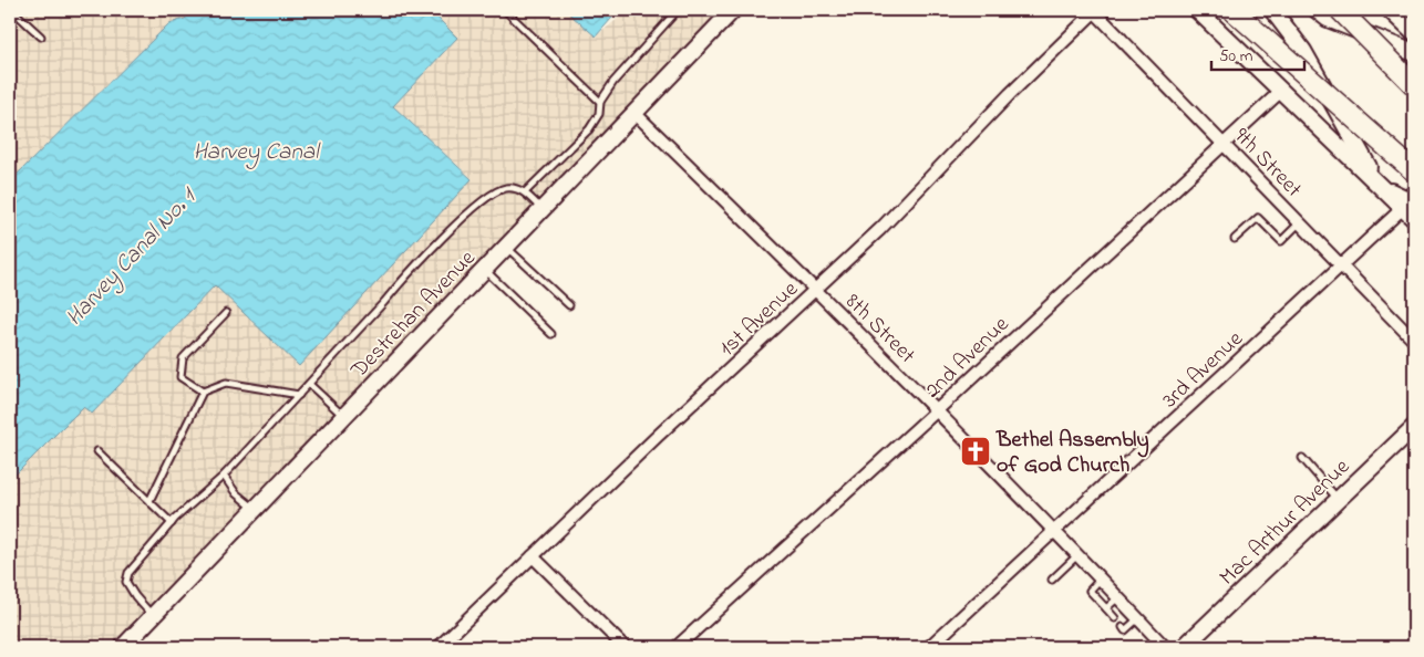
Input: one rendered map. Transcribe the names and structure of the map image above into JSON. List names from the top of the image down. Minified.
{"streets":{"main road":["Destrehan Avenue","Mac Arthur Avenue"],"street":["9th Street","1st Avenue","8th Street","2nd Avenue","3rd Avenue"]},"crossings":[["9th Street","1st Avenue"],["9th Street","2nd Avenue"],["9th Street","3rd Avenue"],["Destrehan Avenue","8th Street"],["1st Avenue","8th Street"],["8th Street","2nd Avenue"],["8th Street","3rd Avenue"]],"water":["Harvey Canal","Harvey Canal No. 1"],"places":{"church":["Bethel Assembly of God Church"]},"scale_bar":"50 m"}
